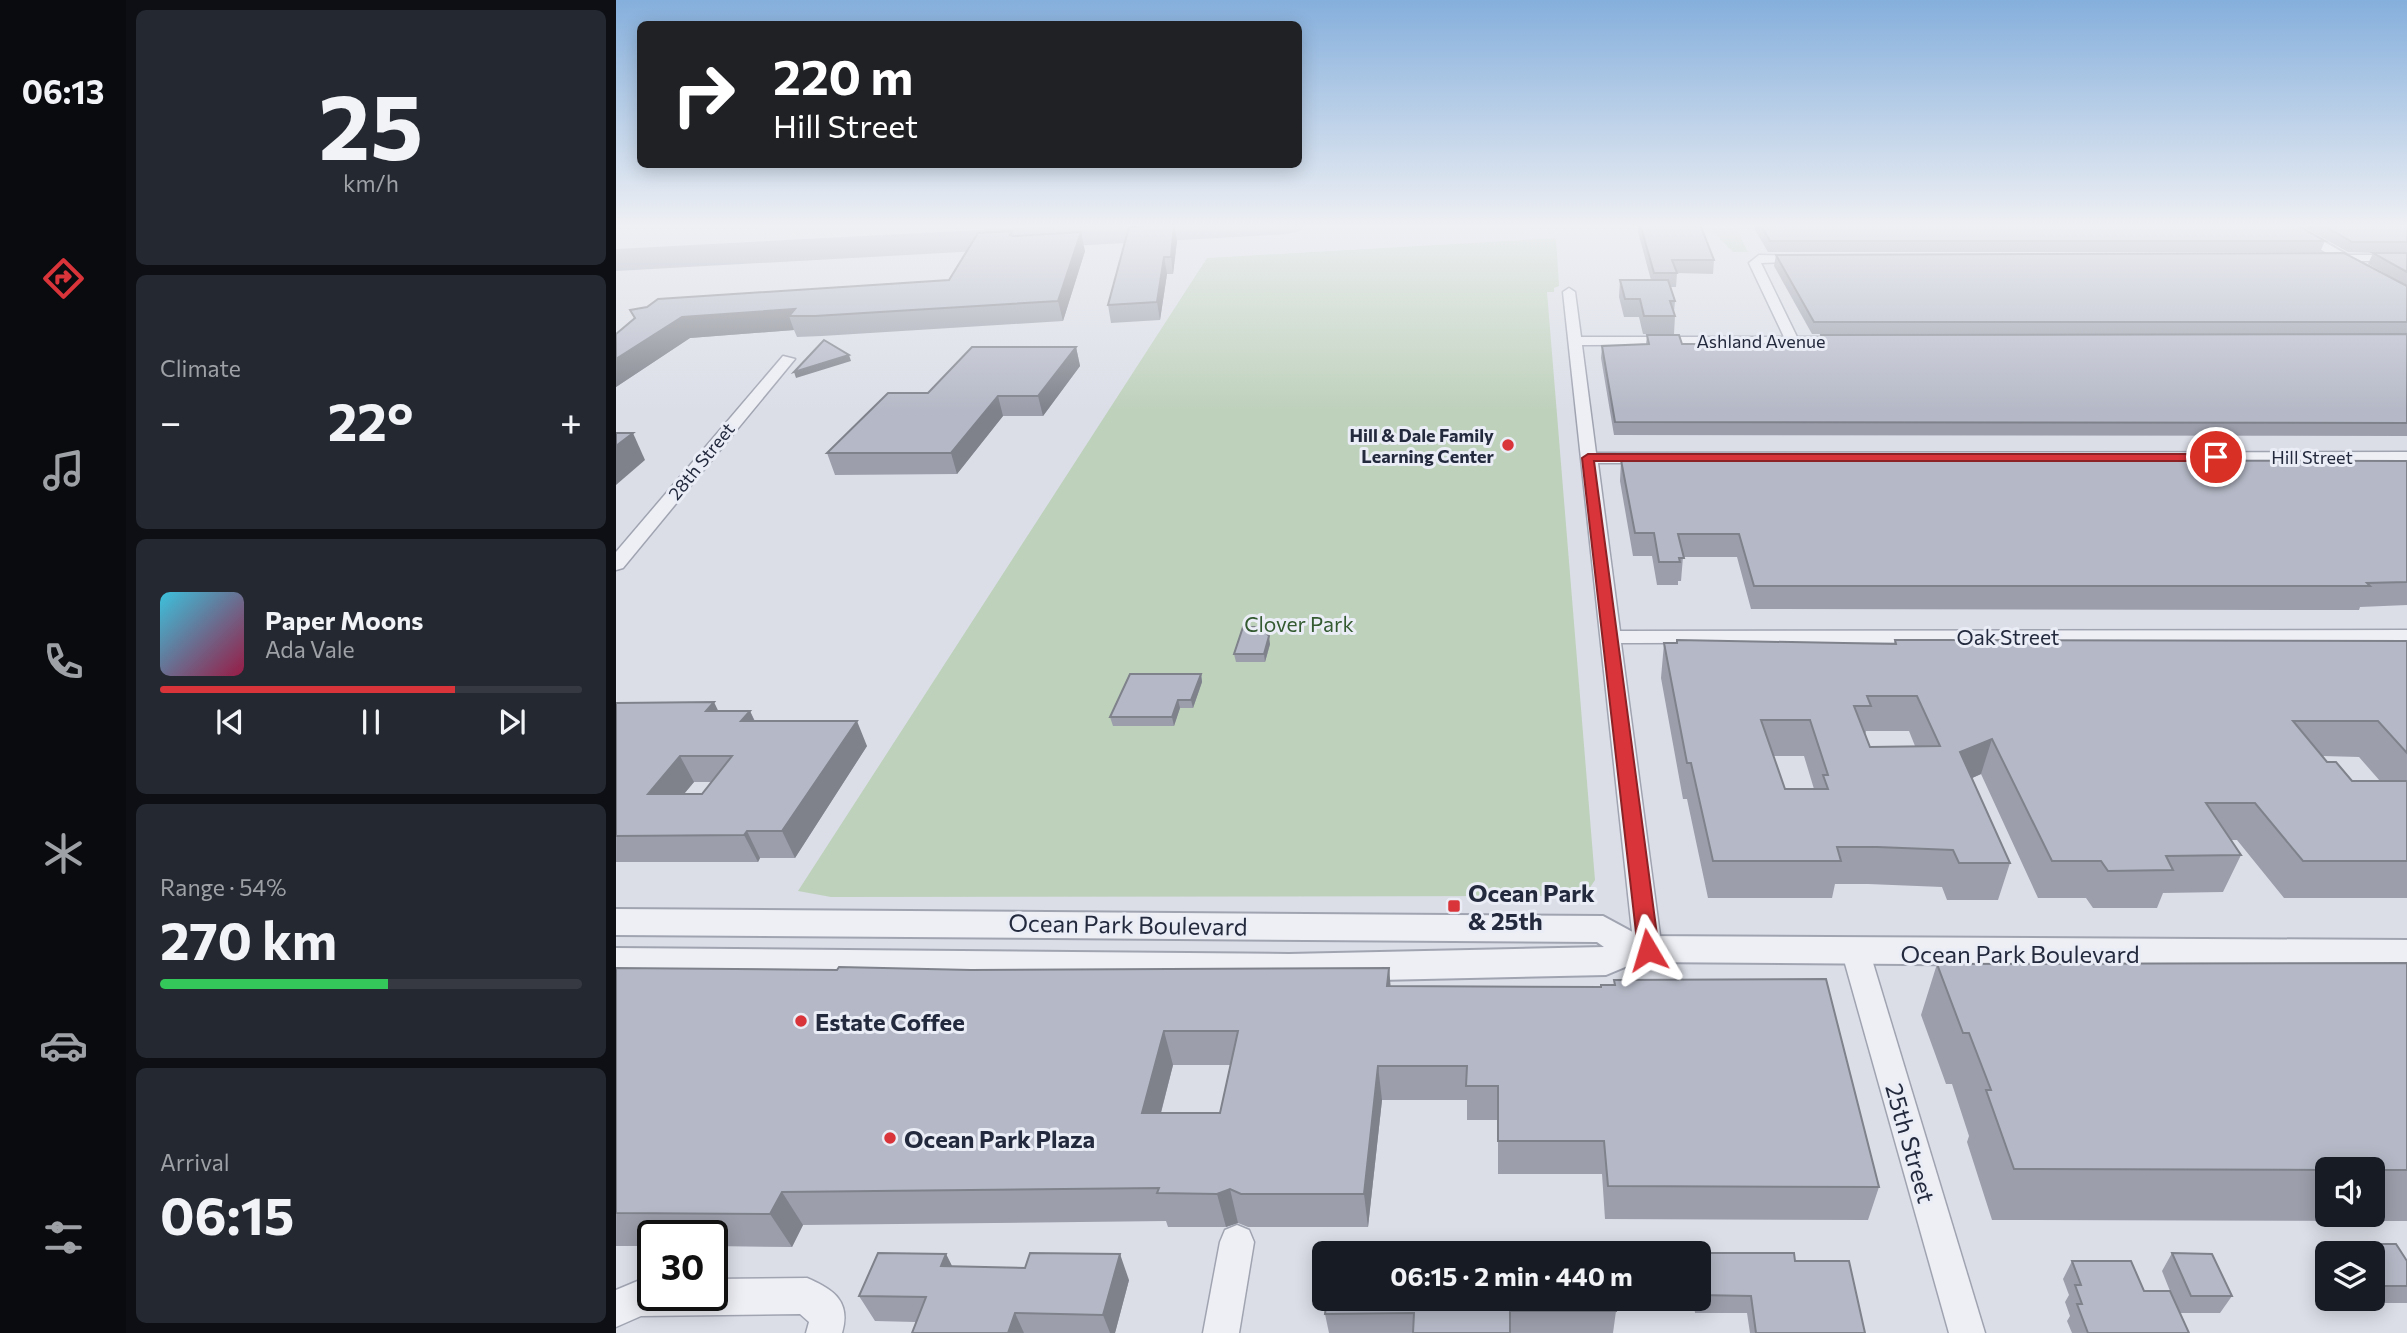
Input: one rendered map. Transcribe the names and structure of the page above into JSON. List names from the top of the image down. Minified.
{"streets":{"street":["Ashland Avenue","Hill Street","28th Street","Oak Street","Ocean Park Boulevard","25th Street"]},"crossings":[["Ocean Park Boulevard","25th Street"]],"parks":["Clover Park"],"places":{"other":["Hill & Dale Family Learning Center","Estate Coffee","Ocean Park Plaza"],"transit":["Ocean Park & 25th"]},"page":{"tabs":"06:13","tile":[["25","km/h"],"Climate",["Range · 54%","270 km"],["Arrival","06:15"]],"turn":["220 m","Hill Street"],"heat":["−","22°","+"],"song":["Paper Moons","Ada Vale"],"limit":"30","trip":"06:15 · 2 min · 440 m"}}
